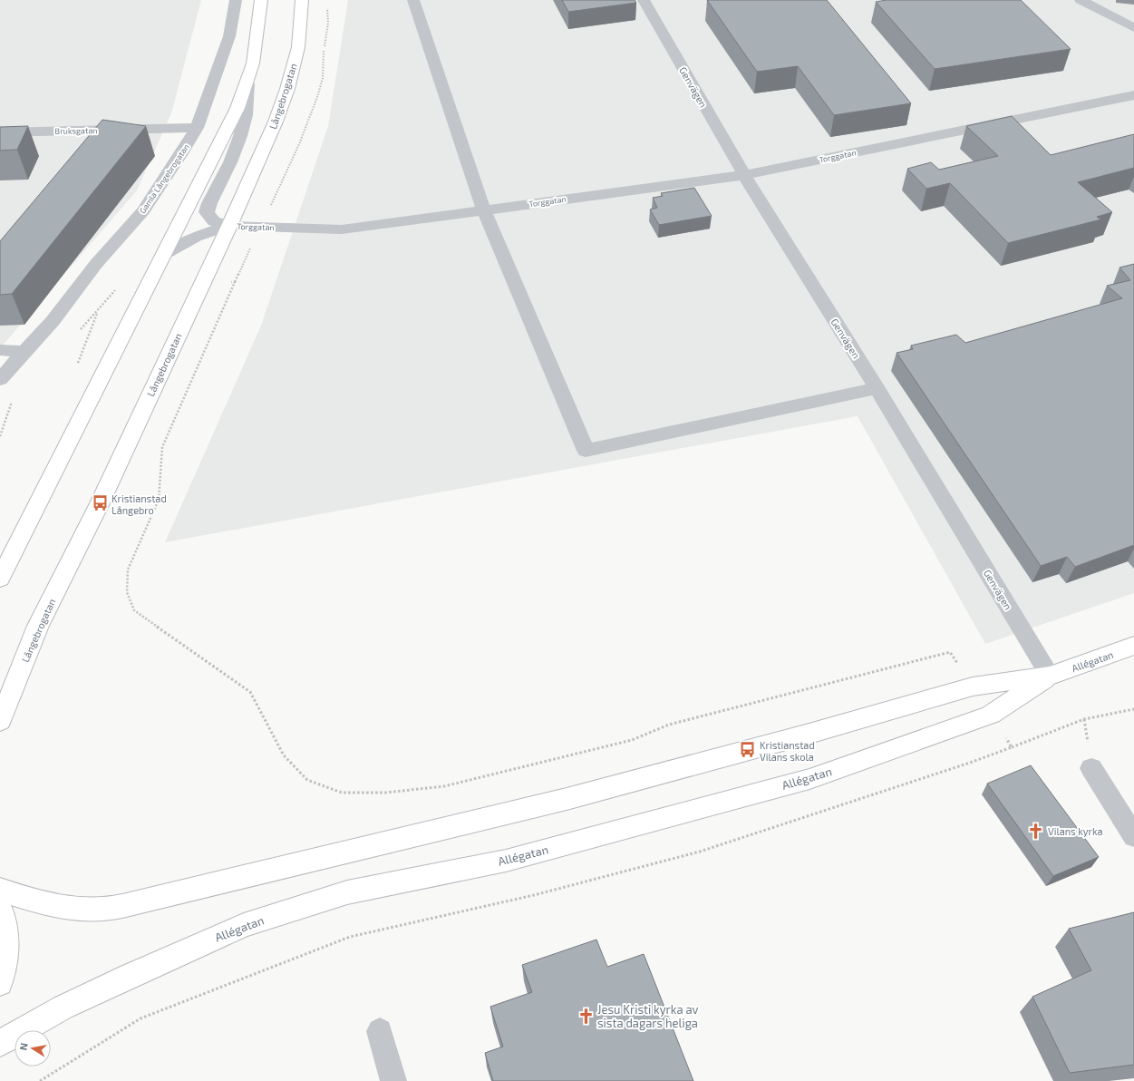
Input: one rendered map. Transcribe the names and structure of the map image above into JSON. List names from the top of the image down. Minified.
{"streets":{"main road":["Långebrogatan","Allégatan"],"street":["Genvägen","Bruksgatan","Torggatan","Gamla Långebrogatan"]},"crossings":[["Genvägen","Torggatan"],["Genvägen","Allégatan"],["Långebrogatan","Torggatan"],["Bruksgatan","Gamla Långebrogatan"]],"places":{"bus stop":["Kristianstad Långebro","Kristianstad Vilans skola"],"church":["Vilans kyrka","Jesu Kristi kyrka av sista dagars heliga"]},"north":"left"}
